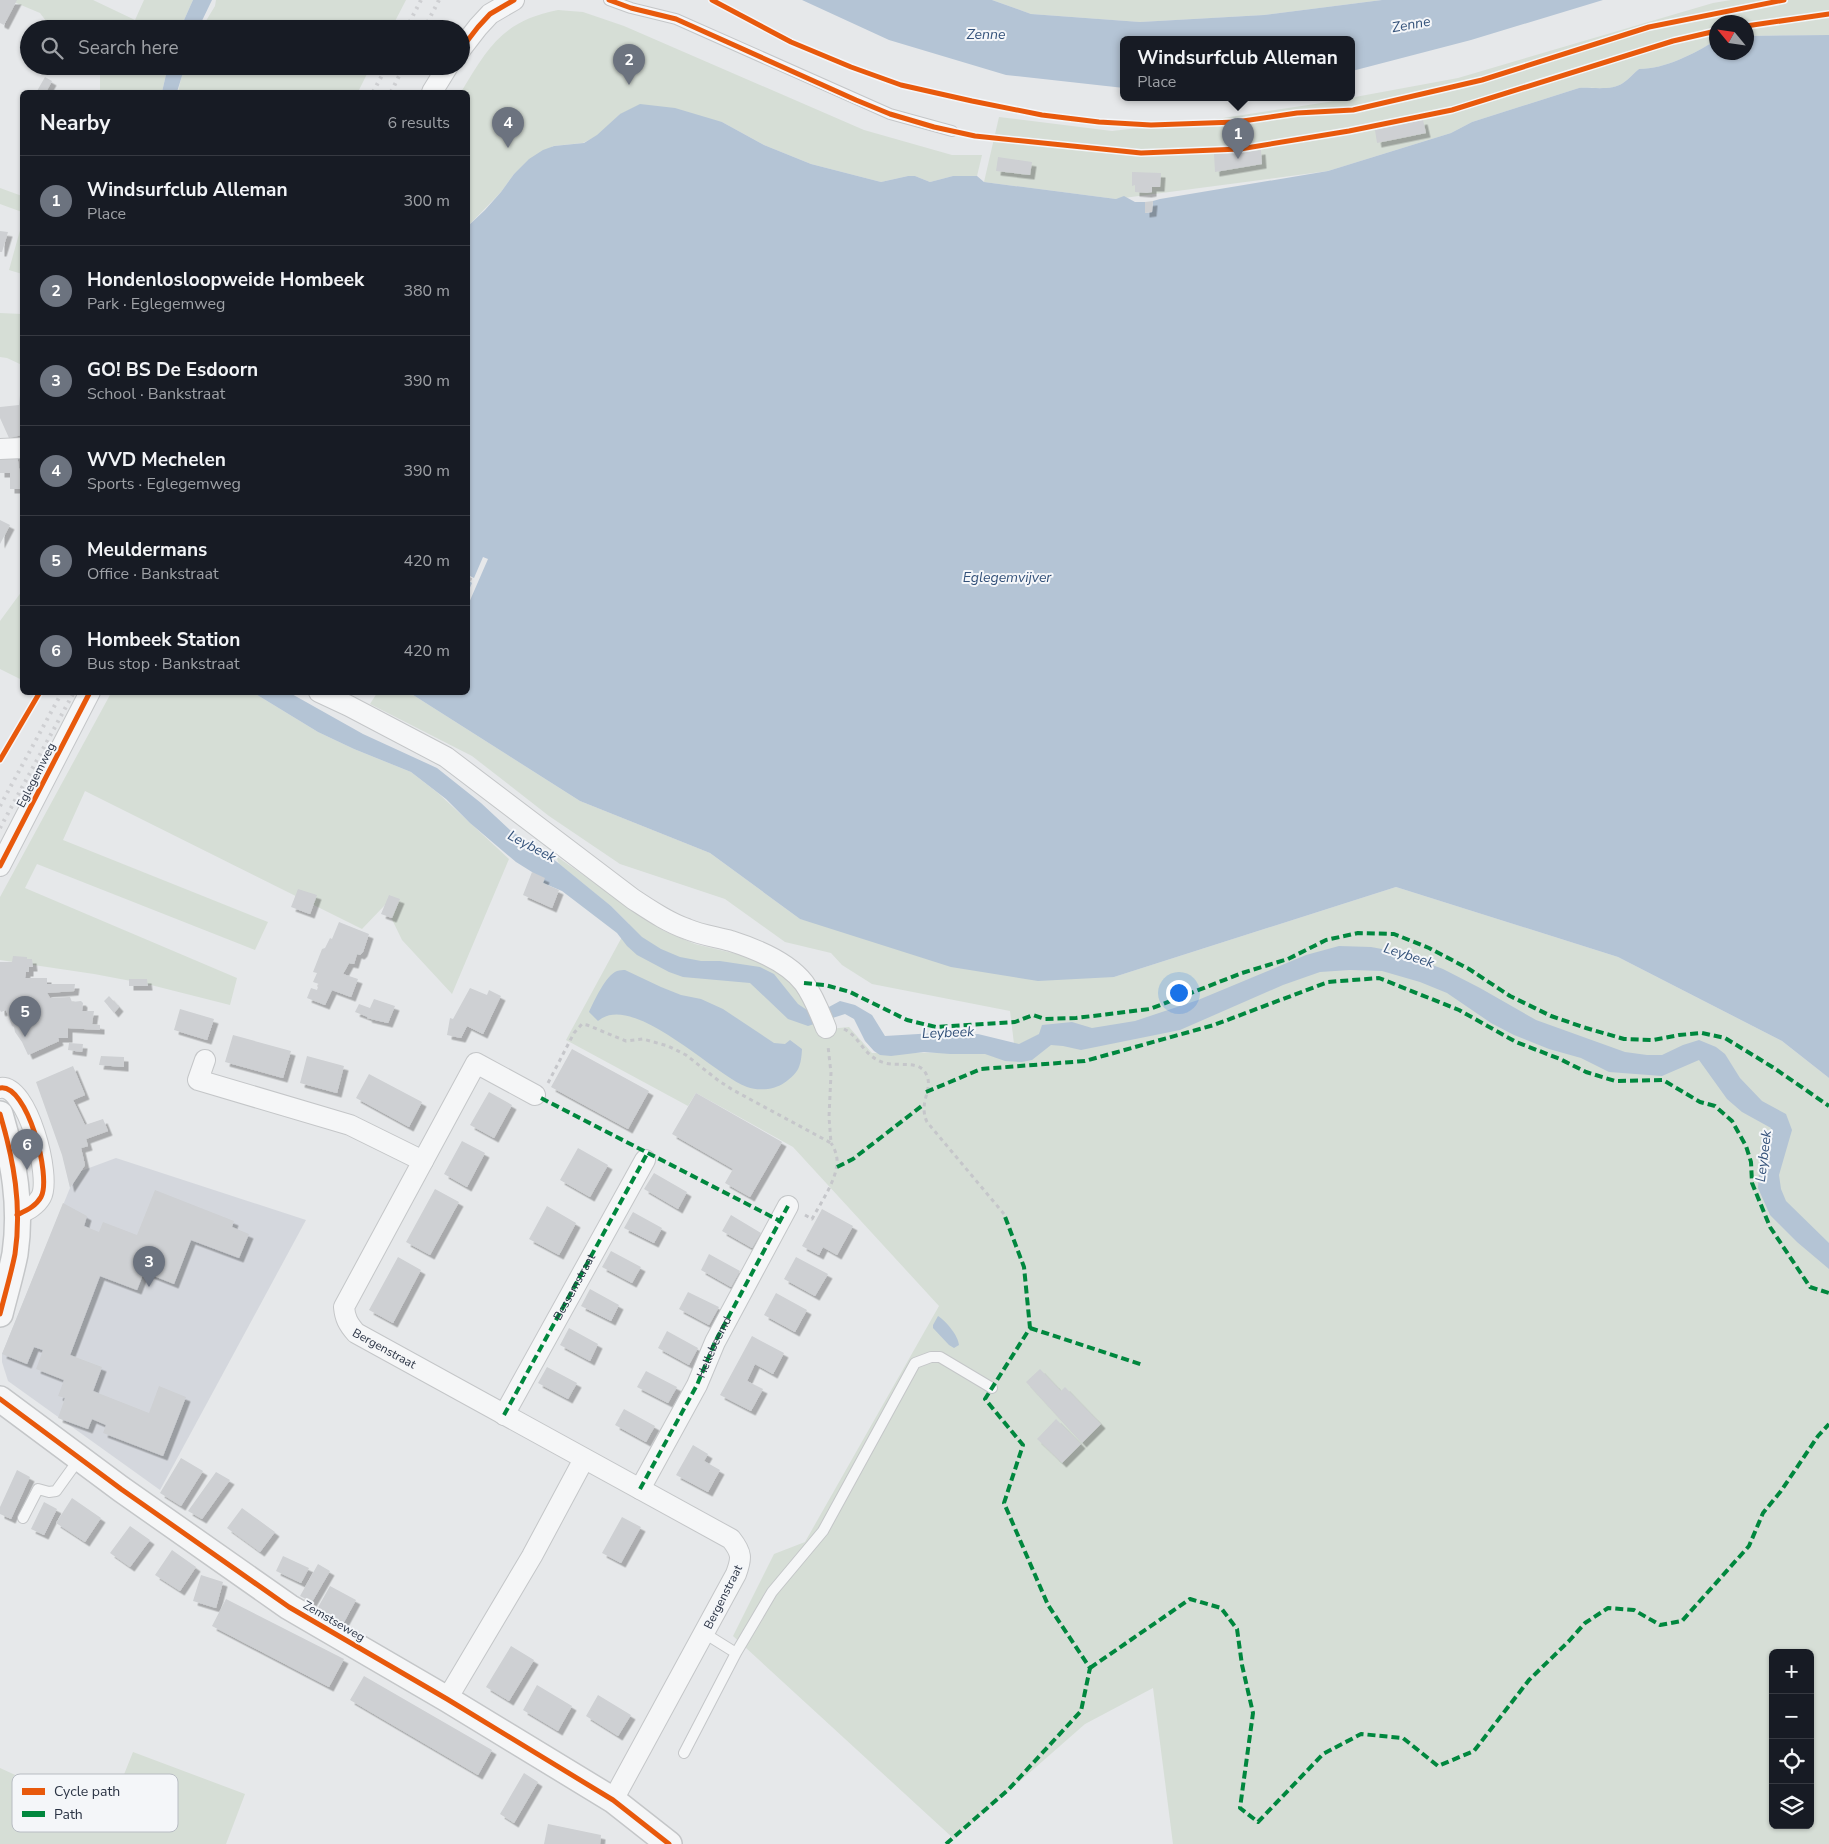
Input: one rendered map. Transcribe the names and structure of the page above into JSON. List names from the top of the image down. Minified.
{"streets":{"street":["Eglegemweg","Bessemstraat","Bergenstraat","Hellebeemd","Zemstseweg"]},"crossings":[["Bessemstraat","Bergenstraat"],["Bergenstraat","Hellebeemd"],["Bergenstraat","Zemstseweg"]],"water":["Zenne","Eglegemvijver","Leybeek"],"legend":["Cycle path","Path"],"north":"top left","page":{"search":"Search here","popup":["Windsurfclub Alleman","Place"],"pins":["2","4","1","5","6","3"],"heading":["Nearby","6 results"],"list":[{"mark":"1","name":"Windsurfclub Alleman","note":"Place","value":"300 m"},{"mark":"2","name":"Hondenlosloopweide Hombeek","note":"Park · Eglegemweg","value":"380 m"},{"mark":"3","name":"GO! BS De Esdoorn","note":"School · Bankstraat","value":"390 m"},{"mark":"4","name":"WVD Mechelen","note":"Sports · Eglegemweg","value":"390 m"},{"mark":"5","name":"Meuldermans","note":"Office · Bankstraat","value":"420 m"},{"mark":"6","name":"Hombeek Station","note":"Bus stop · Bankstraat","value":"420 m"}],"map_buttons":["+","−"]}}
